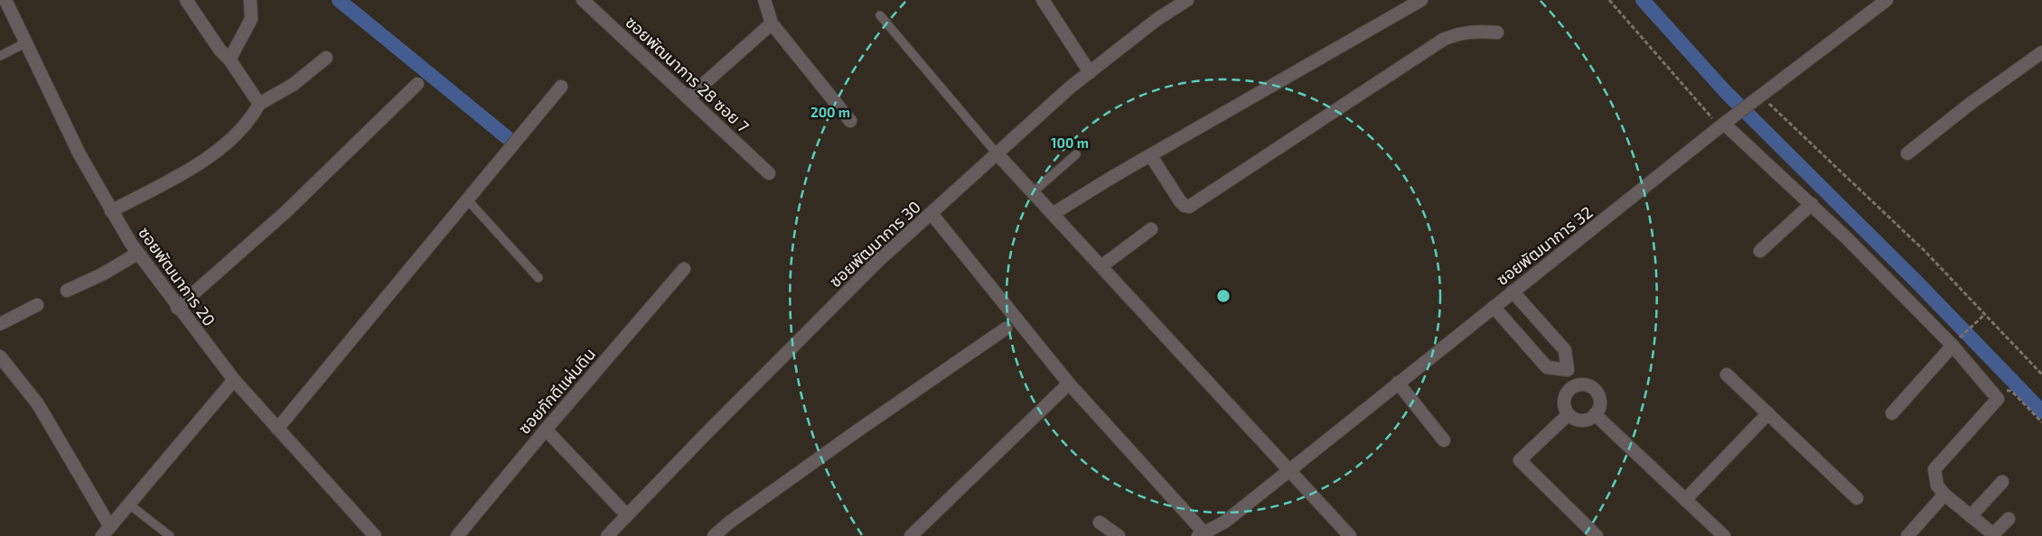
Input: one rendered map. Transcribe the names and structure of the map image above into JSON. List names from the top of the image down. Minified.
{"streets":{"street":["ซอยพัฒนาการ 28 ซอย 7","ซอยพัฒนาการ 30","ซอยพัฒนาการ 32","ซอยพัฒนาการ 20","ซอยภักดีแผ่นดิน"]},"rings":["200 m","100 m"]}
